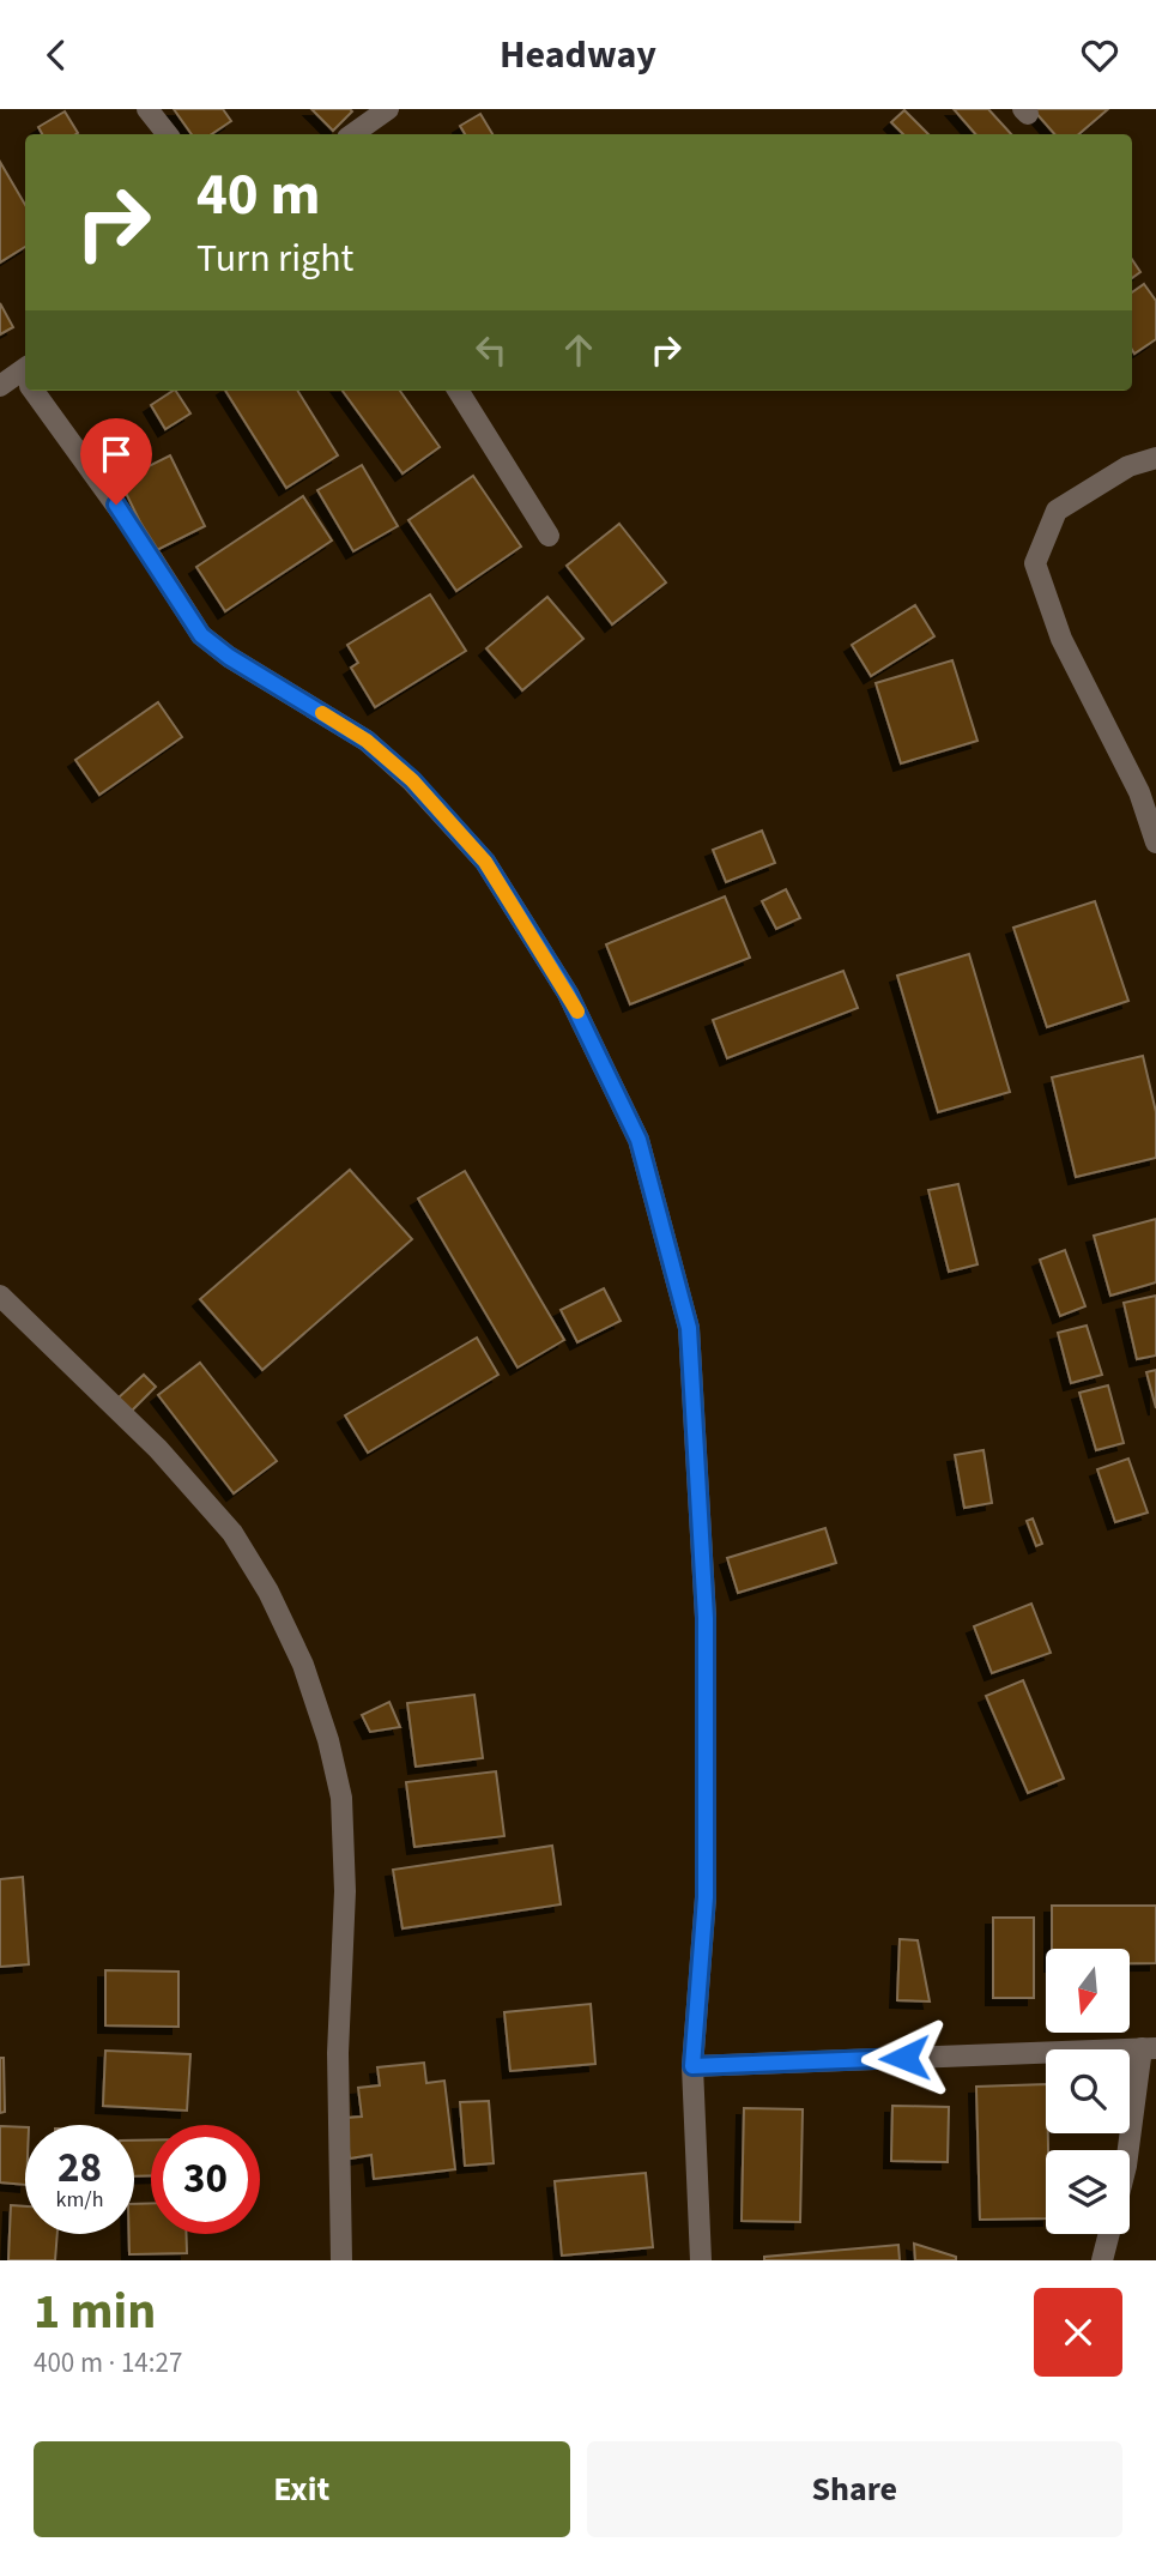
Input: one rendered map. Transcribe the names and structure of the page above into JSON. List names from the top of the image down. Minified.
{"north":"bottom","page":{"header":"Headway","turn":["40 m","Turn right"],"speed":"28 km/h","limit":"30","heading":["1 min","400 m · 14:27"],"buttons":["Exit","Share"]}}
